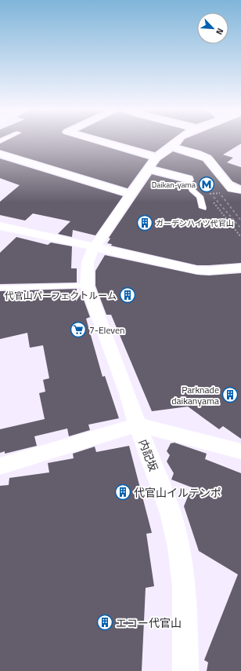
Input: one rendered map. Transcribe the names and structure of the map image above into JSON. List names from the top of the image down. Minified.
{"streets":{"street":["内記坂"]},"places":{"metro station":["Daikan-yama"],"building":["ガーデンハイツ代官山","代官山パーフェクトルーム","Parknade daikanyama","代官山イルテンポ","エコー代官山"],"supermarket":["7-Eleven"]},"north":"bottom right"}
